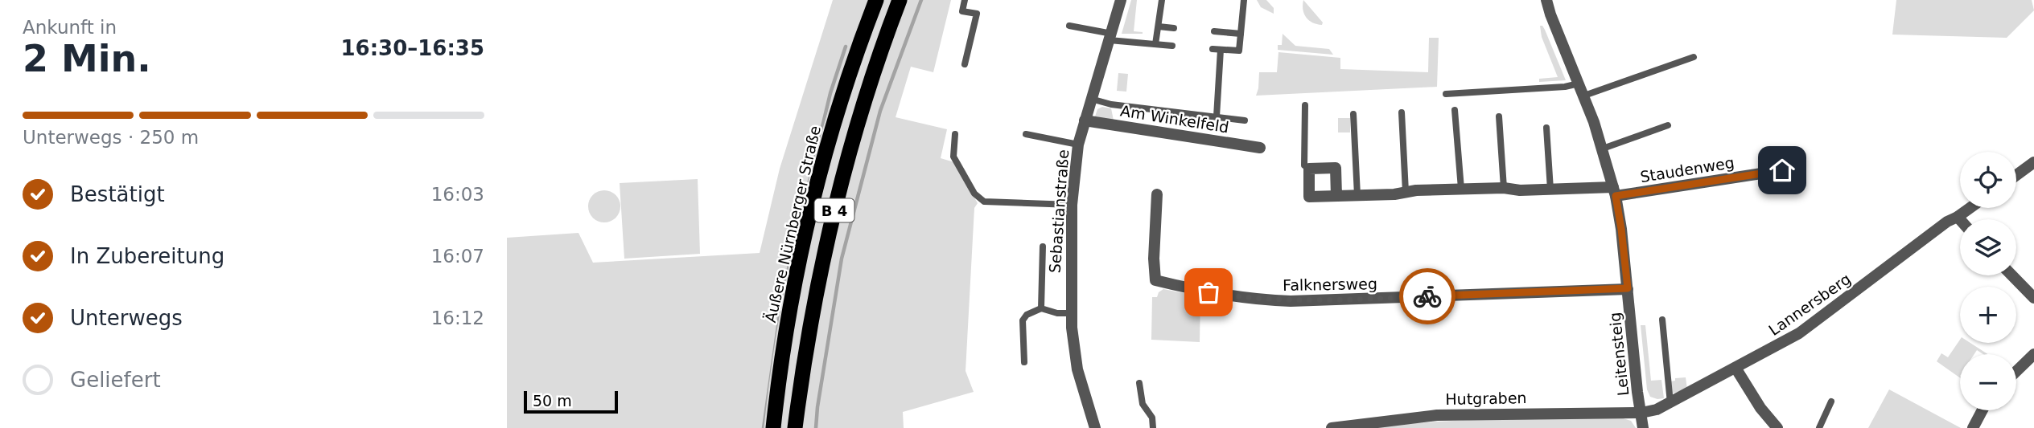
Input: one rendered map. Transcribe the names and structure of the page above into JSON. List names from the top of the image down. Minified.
{"streets":{"highway":["B 4","Äußere Nürnberger Straße"],"street":["Am Winkelfeld","Staudenweg","Sebastianstraße","Falknersweg","Lannersberg","Leitensteig","Hutgraben"]},"crossings":[["Am Winkelfeld","Sebastianstraße"],["Staudenweg","Leitensteig"],["Falknersweg","Leitensteig"],["Lannersberg","Leitensteig"],["Lannersberg","Hutgraben"],["Leitensteig","Hutgraben"]],"scale_bar":"50 m","page":{"heading":["2 Min.","Ankunft in","16:30–16:35"],"bar":"Unterwegs · 250 m","map_buttons":["+","−"],"list":[["Bestätigt","16:03"],["In Zubereitung","16:07"],["Unterwegs","16:12"],"Geliefert"],"scale":"50 m"}}
